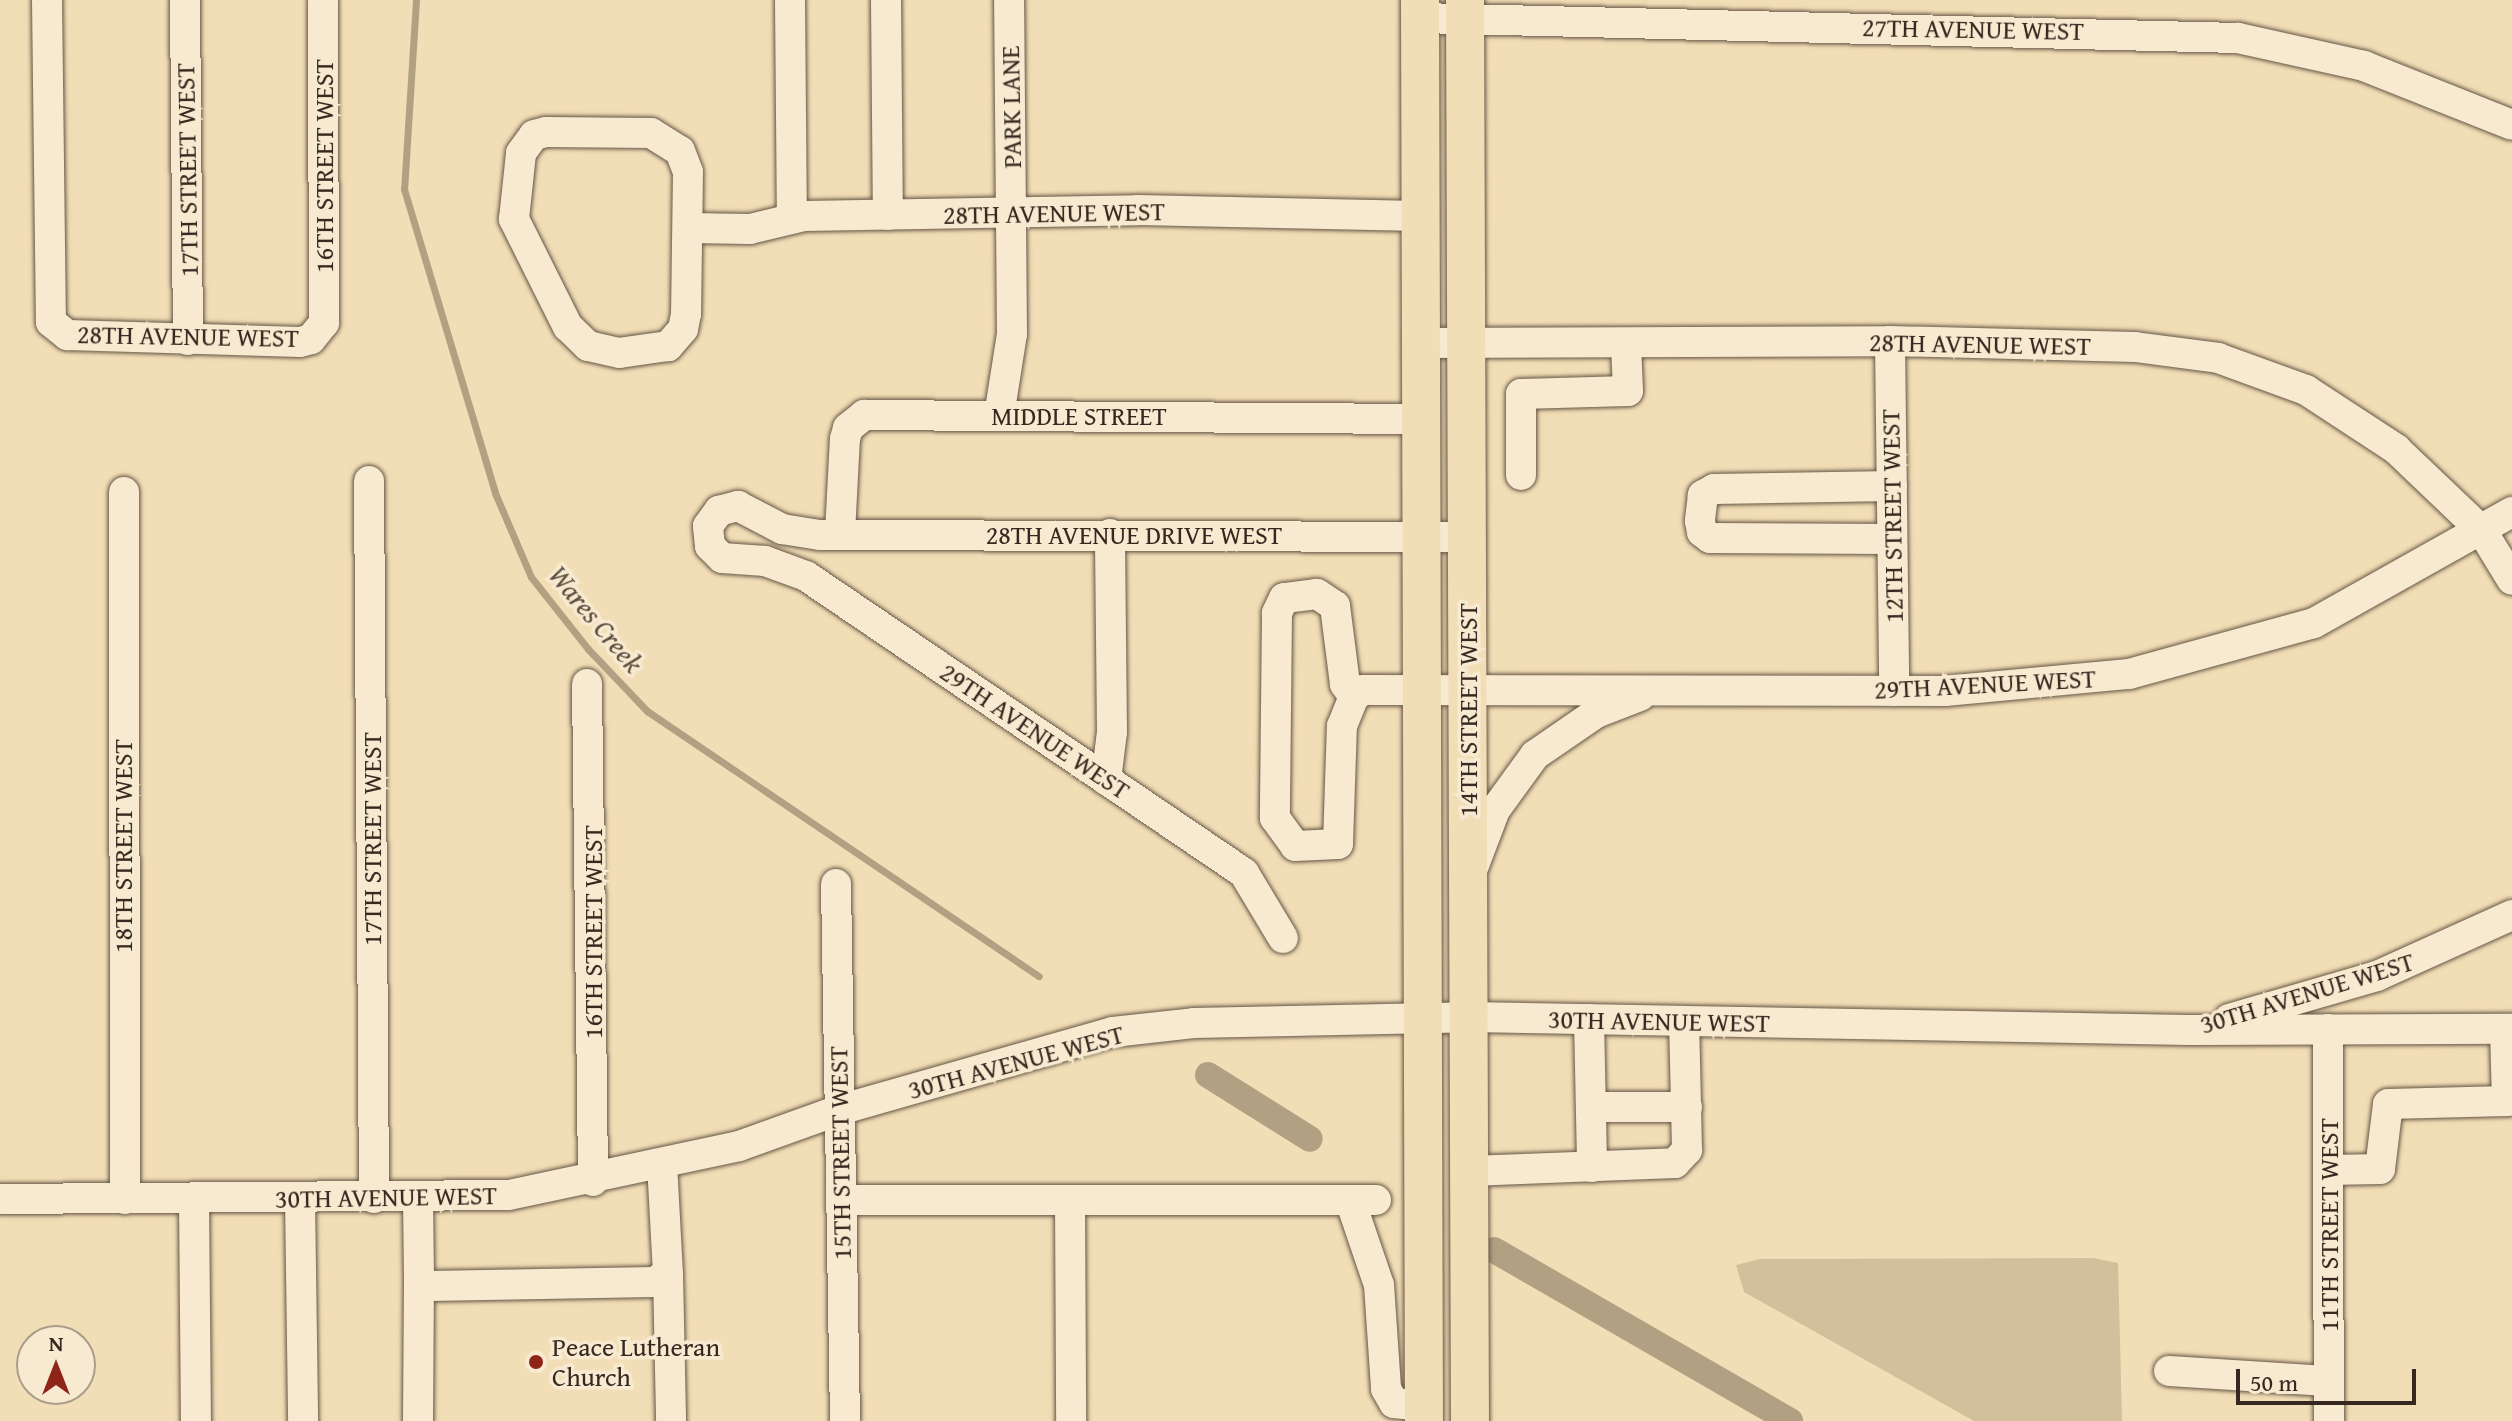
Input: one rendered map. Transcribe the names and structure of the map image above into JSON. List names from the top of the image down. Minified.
{"streets":{"main road":["14TH STREET WEST"],"street":["27TH AVENUE WEST","PARK LANE","16TH STREET WEST","17TH STREET WEST","28TH AVENUE WEST","MIDDLE STREET","12TH STREET WEST","28TH AVENUE DRIVE WEST","29TH AVENUE WEST","18TH STREET WEST","30TH AVENUE WEST","15TH STREET WEST","11TH STREET WEST"]},"crossings":[["27TH AVENUE WEST","14TH STREET WEST"],["PARK LANE","28TH AVENUE WEST"],["PARK LANE","MIDDLE STREET"],["16TH STREET WEST","28TH AVENUE WEST"],["16TH STREET WEST","30TH AVENUE WEST"],["17TH STREET WEST","28TH AVENUE WEST"],["17TH STREET WEST","30TH AVENUE WEST"],["28TH AVENUE WEST","12TH STREET WEST"],["28TH AVENUE WEST","29TH AVENUE WEST"],["28TH AVENUE WEST","14TH STREET WEST"],["MIDDLE STREET","28TH AVENUE DRIVE WEST"],["MIDDLE STREET","14TH STREET WEST"],["12TH STREET WEST","29TH AVENUE WEST"],["28TH AVENUE DRIVE WEST","14TH STREET WEST"],["29TH AVENUE WEST","14TH STREET WEST"],["14TH STREET WEST","30TH AVENUE WEST"],["18TH STREET WEST","30TH AVENUE WEST"],["30TH AVENUE WEST","15TH STREET WEST"],["30TH AVENUE WEST","11TH STREET WEST"]],"water":["Wares Creek"],"places":["Peace Lutheran Church"],"scale_bar":"50 m","north":"top"}
